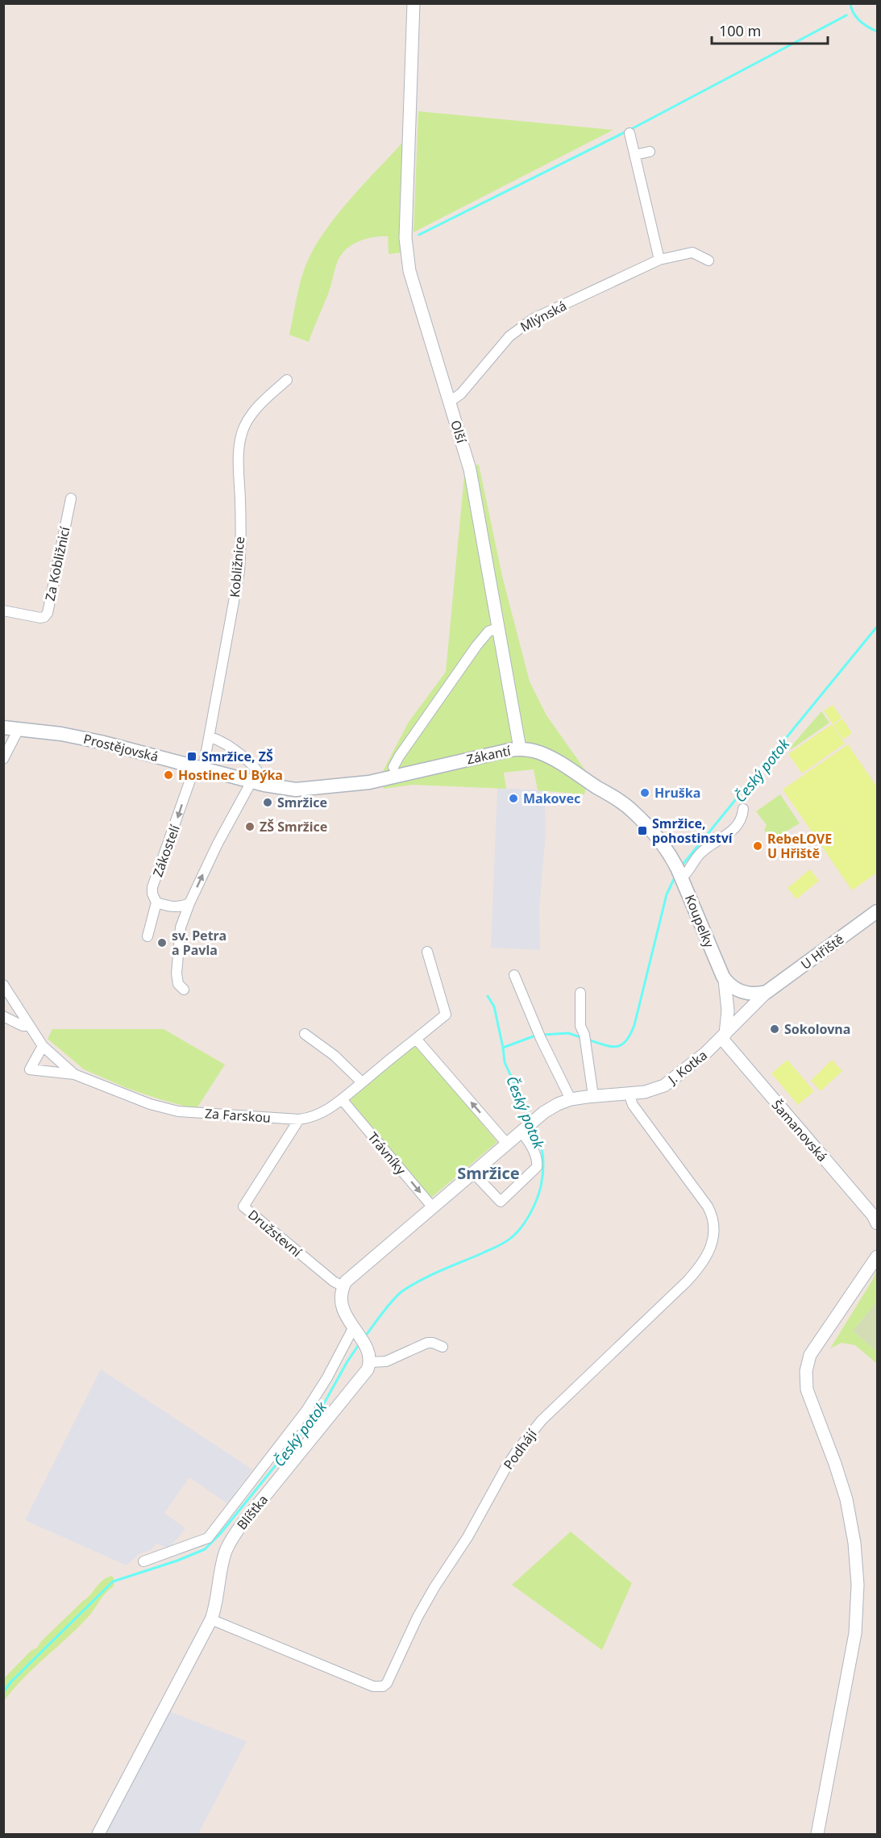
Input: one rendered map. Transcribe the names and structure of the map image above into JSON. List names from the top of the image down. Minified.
{"streets":{"main road":["Prostějovská","Zákantí","Koupelky","U Hřiště"],"street":["Mlýnská","Olší","Za Kobližnicí","Kobližnice","Zákostelí","J. Kotka","Za Farskou","Šamanovská","Trávníky","Družstevní","Podhájí","Blíšťka"]},"crossings":[["Mlýnská","Olší"],["Olší","Zákantí"],["Kobližnice","Prostějovská"],["Kobližnice","Zákostelí"],["Prostějovská","Zákantí"],["Prostějovská","Zákostelí"],["Zákantí","Koupelky"],["Koupelky","J. Kotka"],["Koupelky","Šamanovská"],["J. Kotka","Šamanovská"],["J. Kotka","Podhájí"],["Za Farskou","Trávníky"],["Za Farskou","Družstevní"],["Podhájí","Blíšťka"]],"one_way":["Trávníky"],"districts":["Smržice"],"water":["Český potok"],"places":{"transit":["Smržice, ZŠ","Smržice, pohostinství"],"other":["Hostinec U Býka","Hruška","Makovec","Smržice","ZŠ Smržice","RebeLOVE U Hřiště","sv. Petra a Pavla","Sokolovna"]},"scale_bar":"100 m"}
